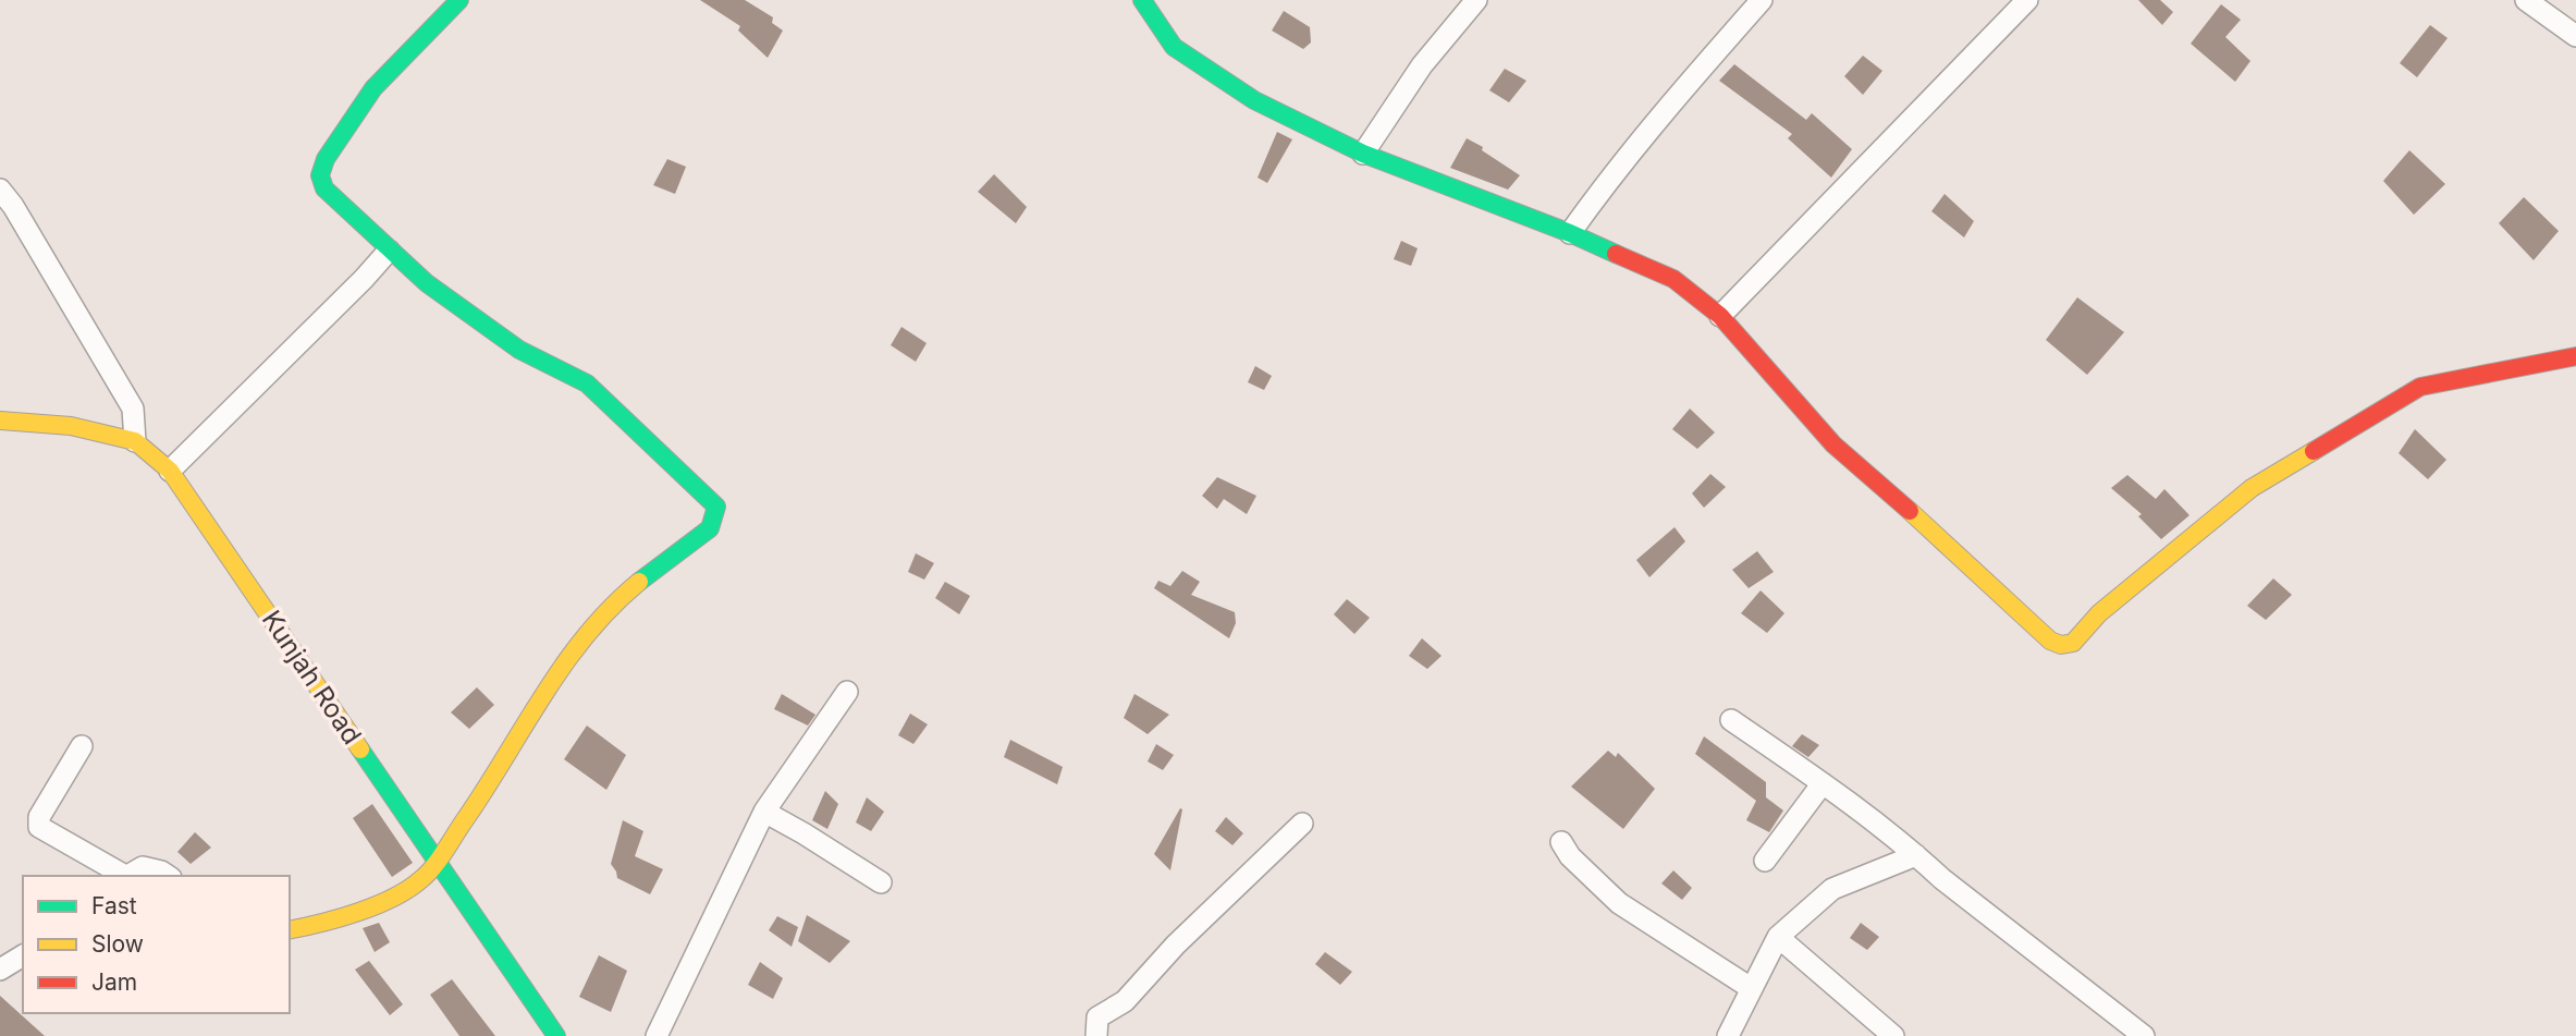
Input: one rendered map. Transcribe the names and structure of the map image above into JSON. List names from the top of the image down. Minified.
{"streets":{"street":["Kunjah Road"]},"legend":["Fast","Slow","Jam"]}
